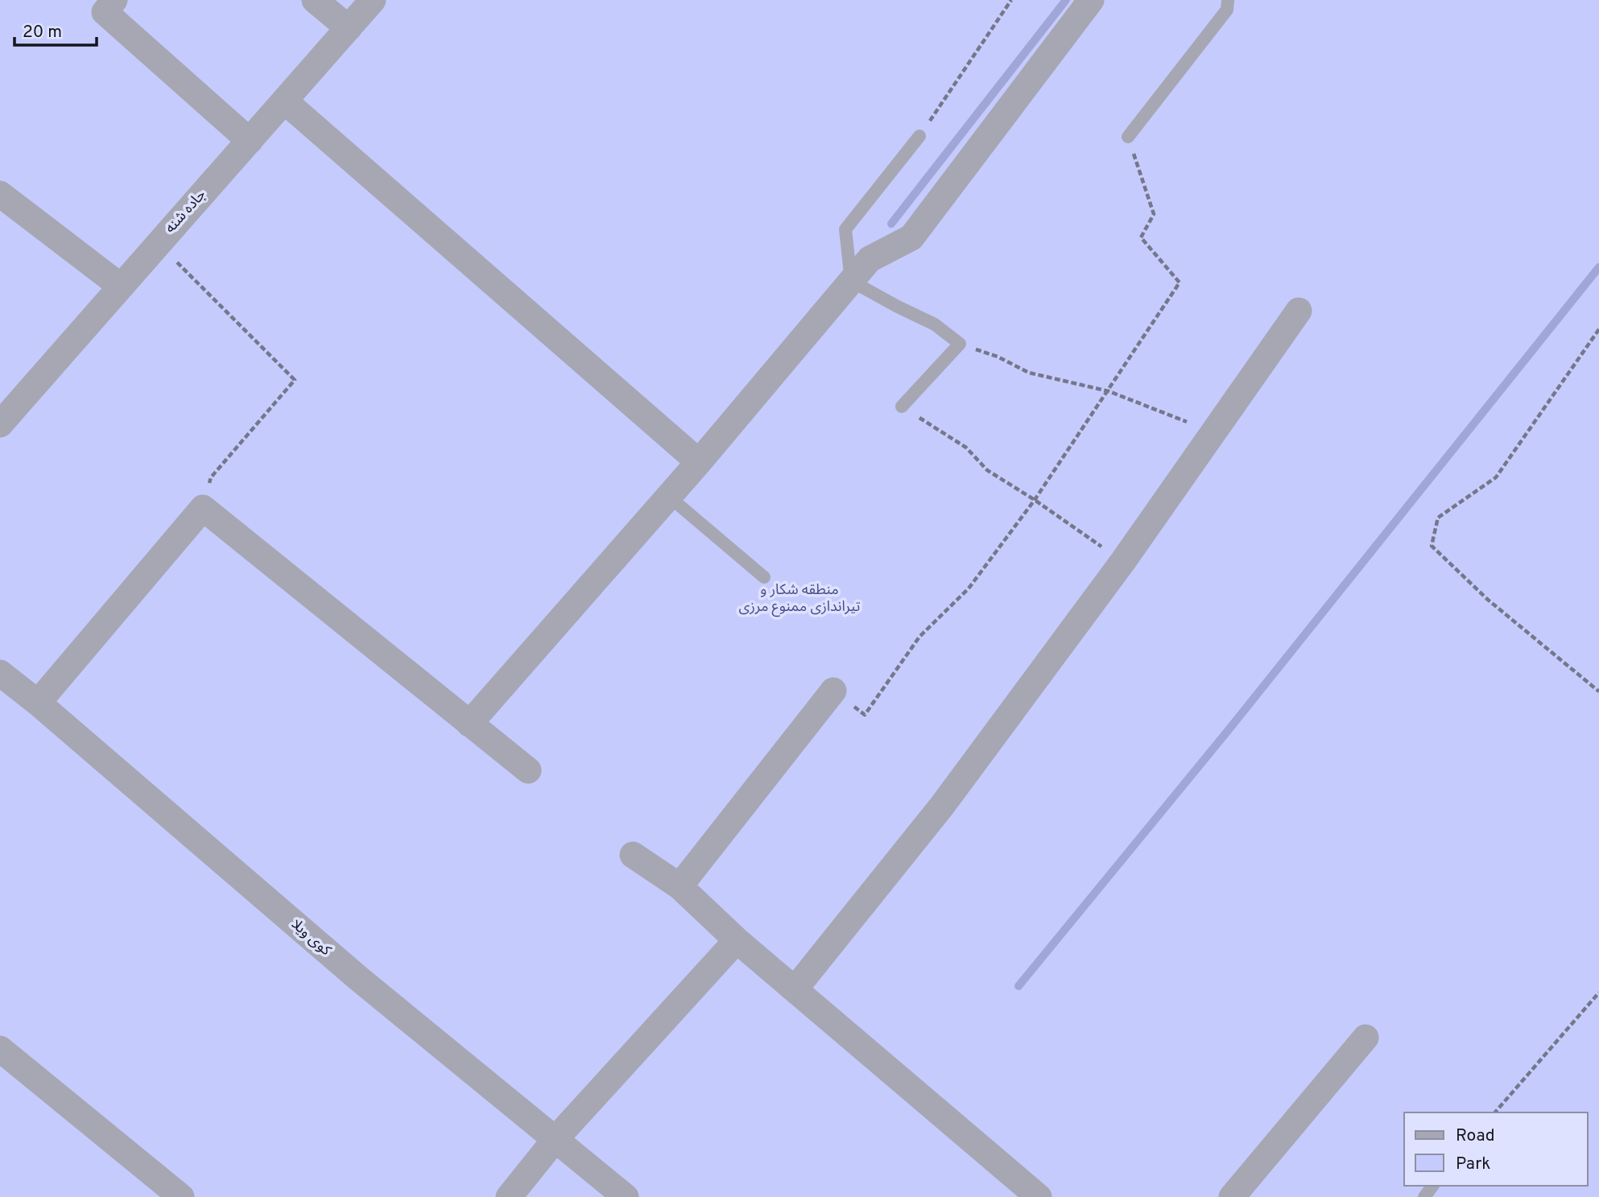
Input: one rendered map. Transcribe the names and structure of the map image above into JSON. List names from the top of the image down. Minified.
{"streets":{"street":["جاده شنه","کوی ویلا"]},"parks":["منطقه شکار و تیراندازی ممنوع مرزی"],"legend":["Road","Park"],"scale_bar":"20 m"}
